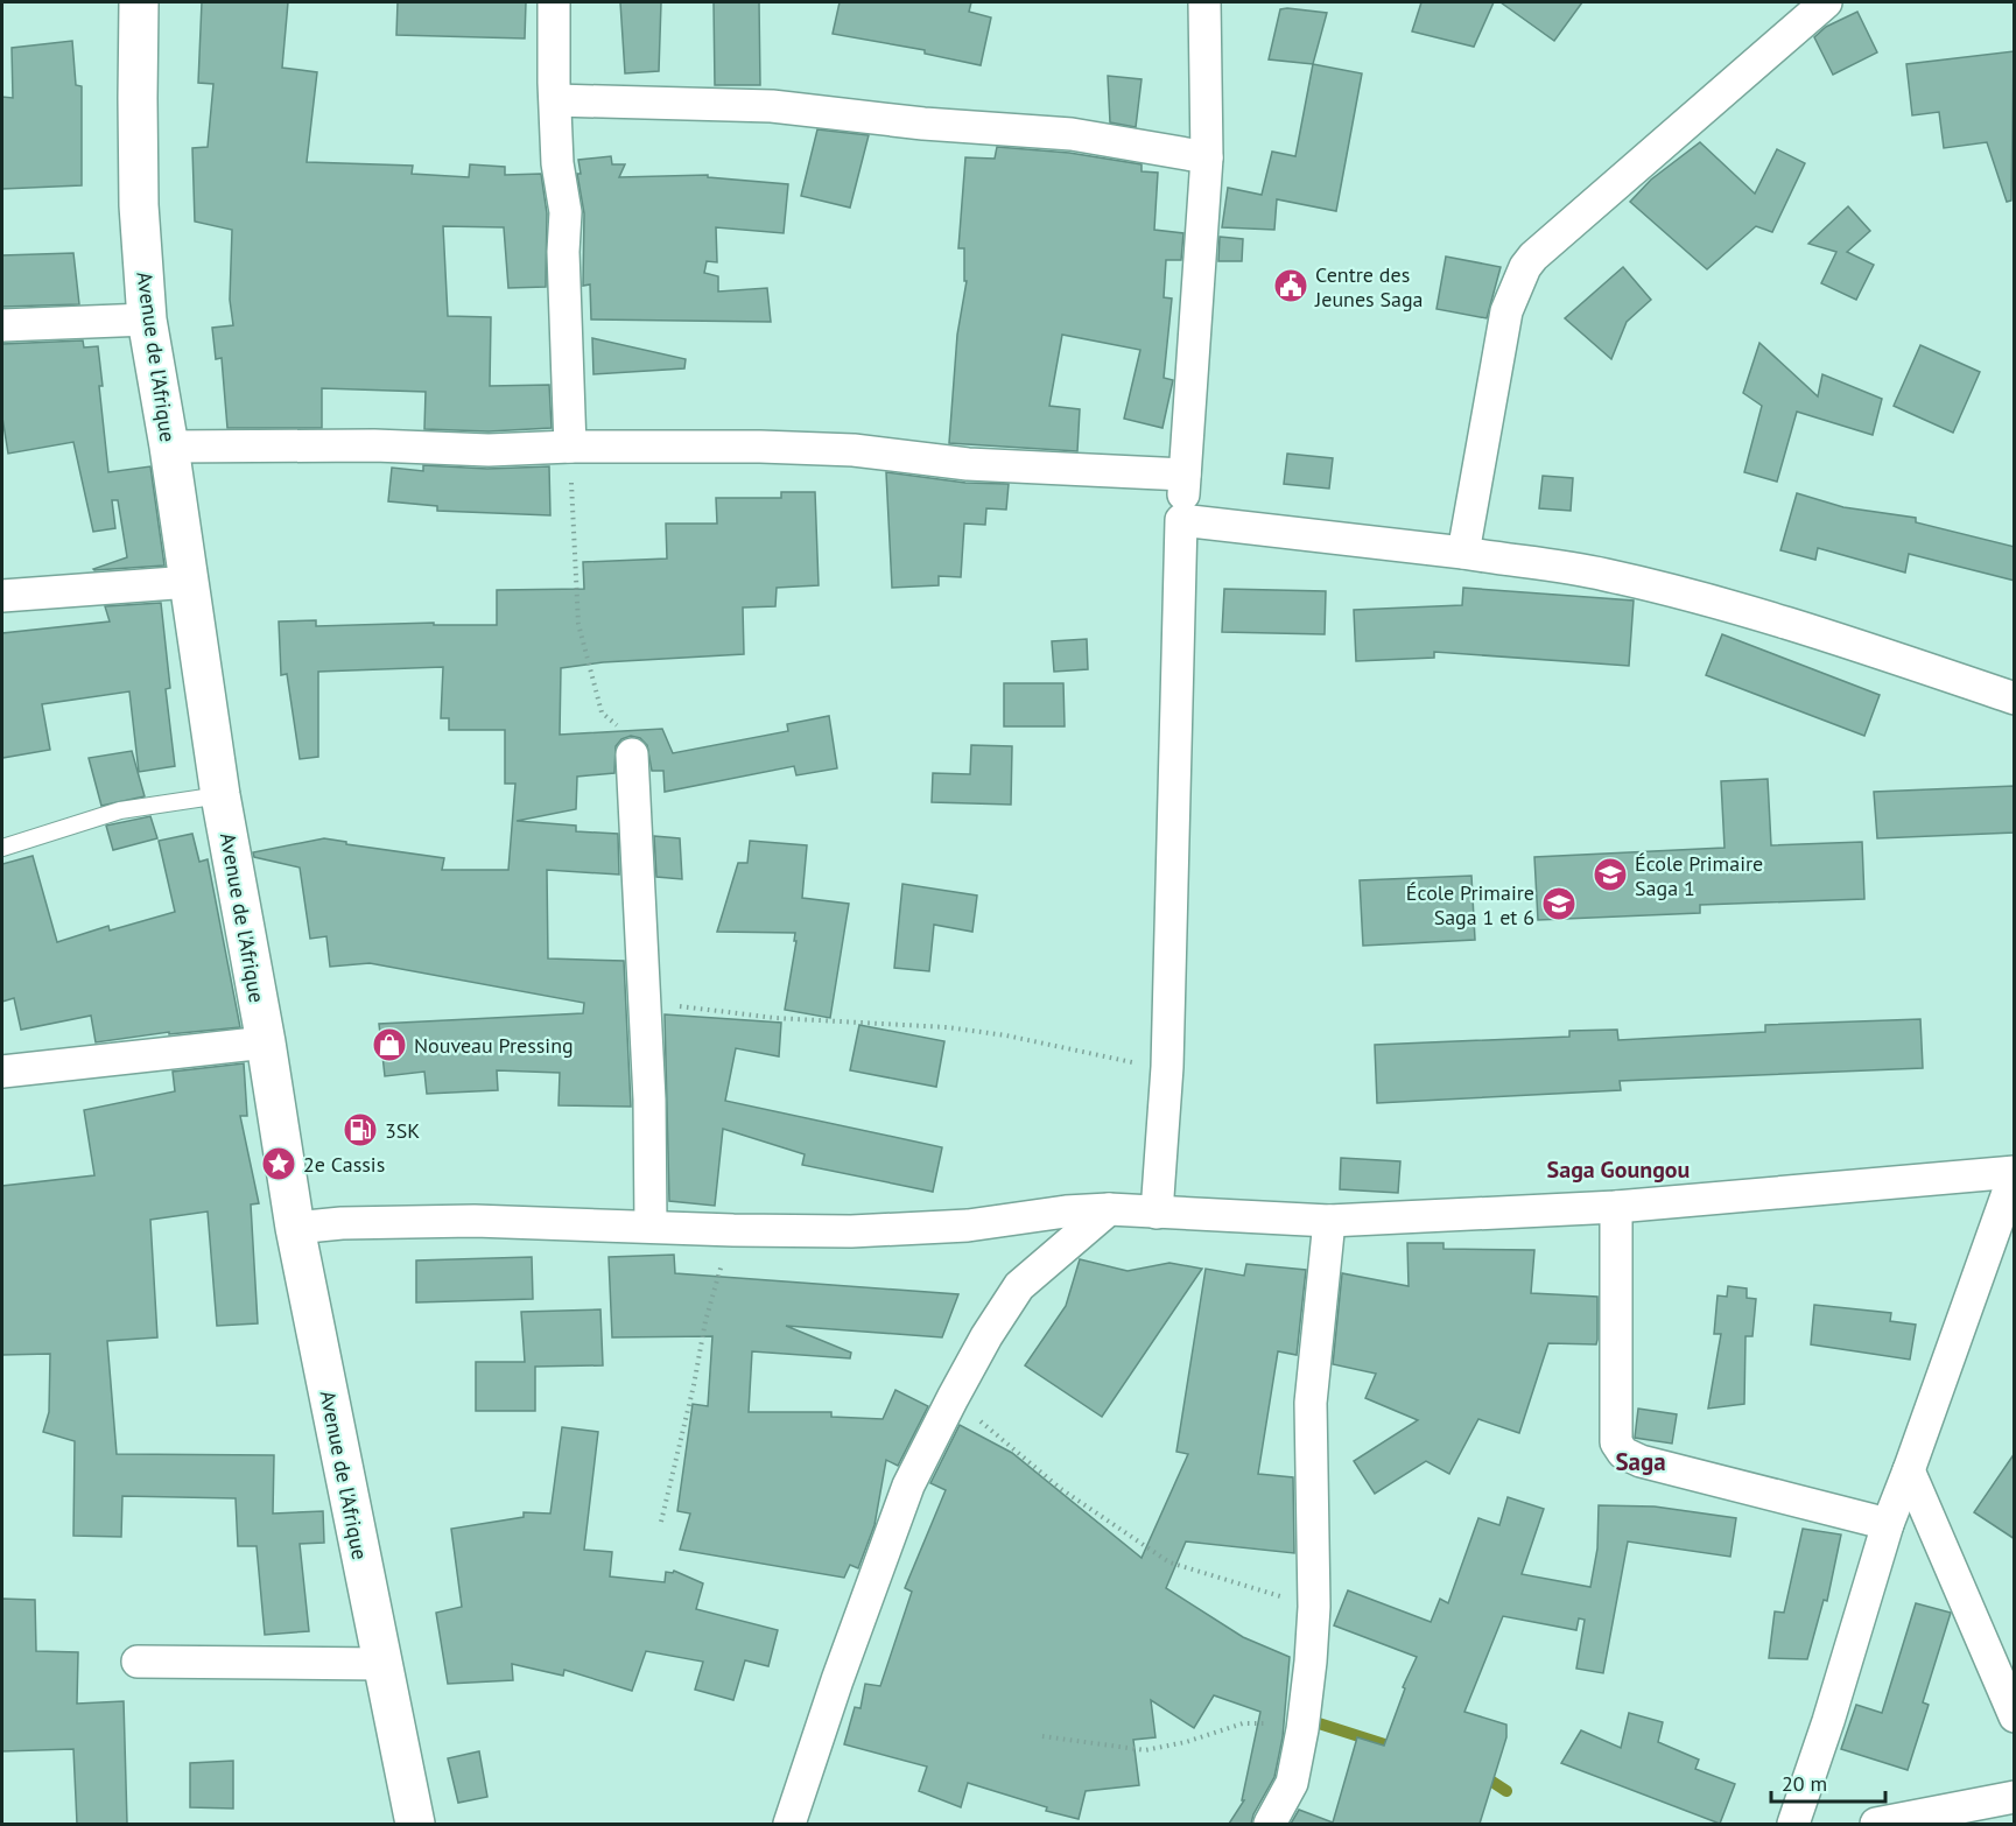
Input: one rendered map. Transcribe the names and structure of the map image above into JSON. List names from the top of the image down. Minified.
{"streets":{"main road":["Avenue de l'Afrique"]},"districts":["Saga Goungou","Saga"],"places":{"public building":["Centre des Jeunes Saga"],"school or university":["École Primaire Saga 1","École Primaire Saga 1 et 6"],"shop":["Nouveau Pressing"],"fuel station":["3SK"],"place":["2e Cassis"]},"scale_bar":"20 m"}
